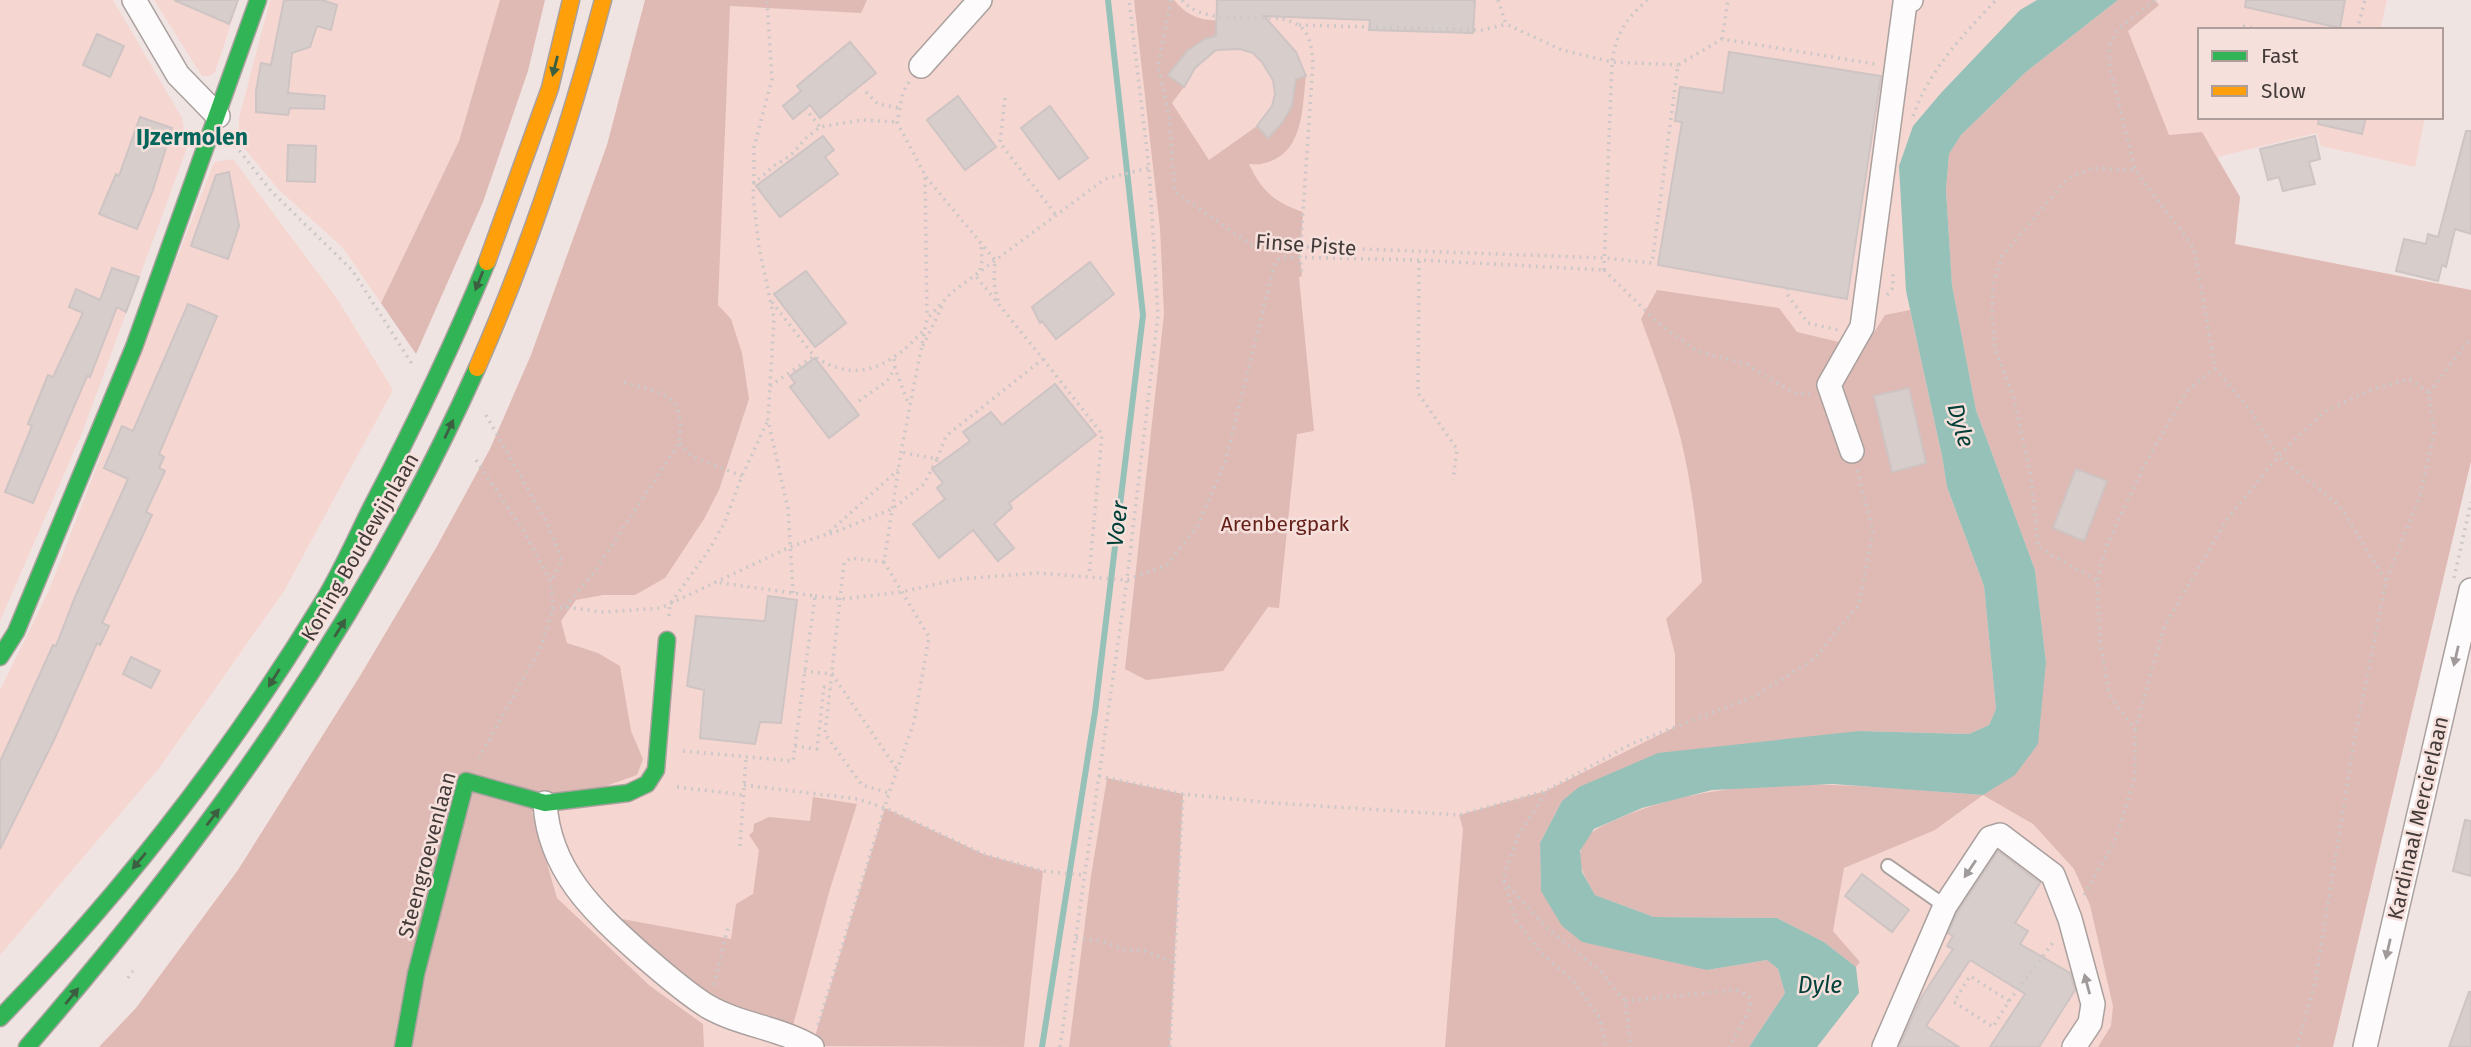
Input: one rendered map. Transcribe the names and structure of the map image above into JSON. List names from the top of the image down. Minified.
{"streets":{"main road":["Koning Boudewijnlaan","Steengroevenlaan"],"street":["Kardinaal Mercierlaan"],"path":["Finse Piste"]},"one_way":["Kardinaal Mercierlaan"],"districts":["IJzermolen"],"water":["Dyle","Voer"],"parks":["Arenbergpark"],"legend":["Fast","Slow"]}
